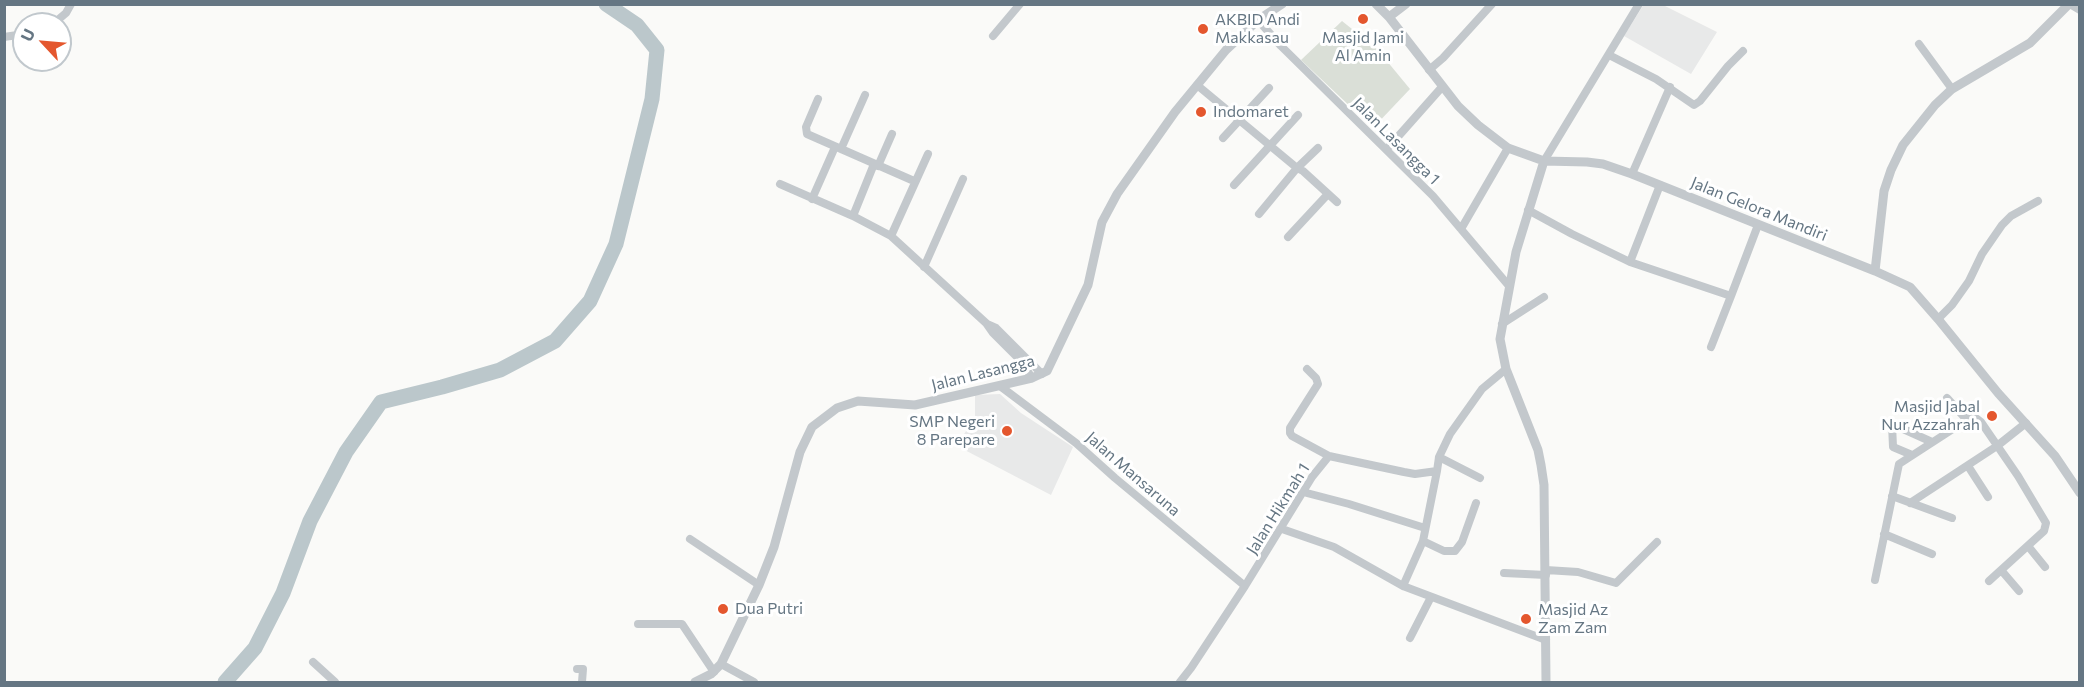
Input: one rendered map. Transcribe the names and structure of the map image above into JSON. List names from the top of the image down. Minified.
{"streets":{"street":["Jalan Lasangga 1","Jalan Gelora Mandiri","Jalan Lasangga","Jalan Mansaruna","Jalan Hikmah 1"]},"crossings":[["Jalan Lasangga 1","Jalan Lasangga"],["Jalan Lasangga","Jalan Mansaruna"],["Jalan Mansaruna","Jalan Hikmah 1"]],"places":["Masjid Jami Al Amin","AKBID Andi Makkasau","Indomaret","Masjid Jabal Nur Azzahrah","SMP Negeri 8 Parepare","Dua Putri","Masjid Az Zam Zam"],"north":"top left"}
